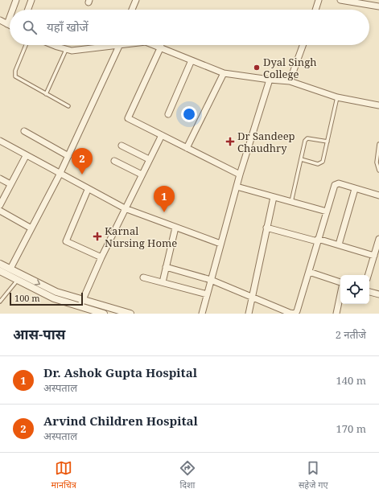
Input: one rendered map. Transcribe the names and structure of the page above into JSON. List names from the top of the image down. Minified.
{"places":{"other":["Dyal Singh College"],"health":["Dr Sandeep Chaudhry","Karnal Nursing Home"]},"scale_bar":"100 m","page":{"search":"यहाँ खोजें","pins":["2","1"],"scale":"100 m","heading":["आस-पास","2 नतीजे"],"list":[{"mark":"1","name":"Dr. Ashok Gupta Hospital","note":"अस्पताल","value":"140 m"},{"mark":"2","name":"Arvind Children Hospital","note":"अस्पताल","value":"170 m"}],"nav":["मानचित्र","दिशा","सहेजे गए"]}}
